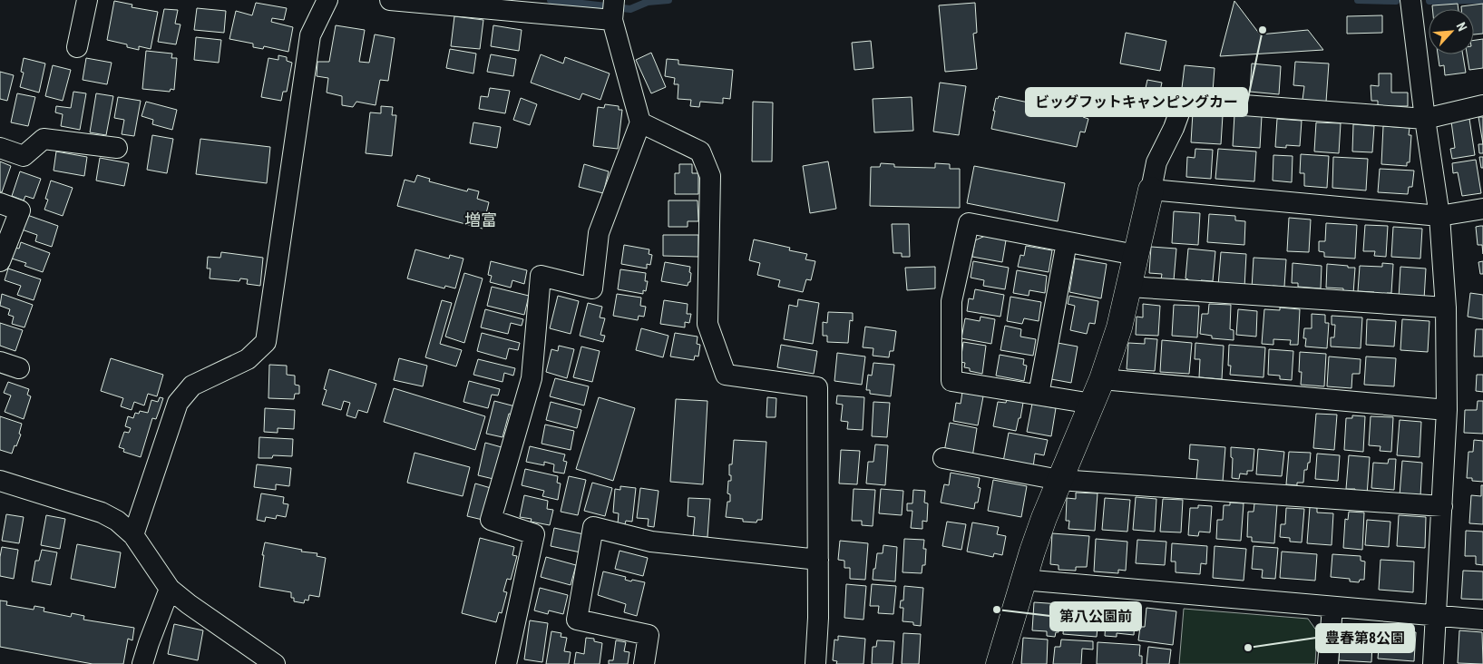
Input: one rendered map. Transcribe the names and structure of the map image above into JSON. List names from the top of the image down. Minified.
{"districts":["増富"],"places":["ビッグフットキャンピングカー","第八公園前","豊春第8公園"],"north":"top right"}
